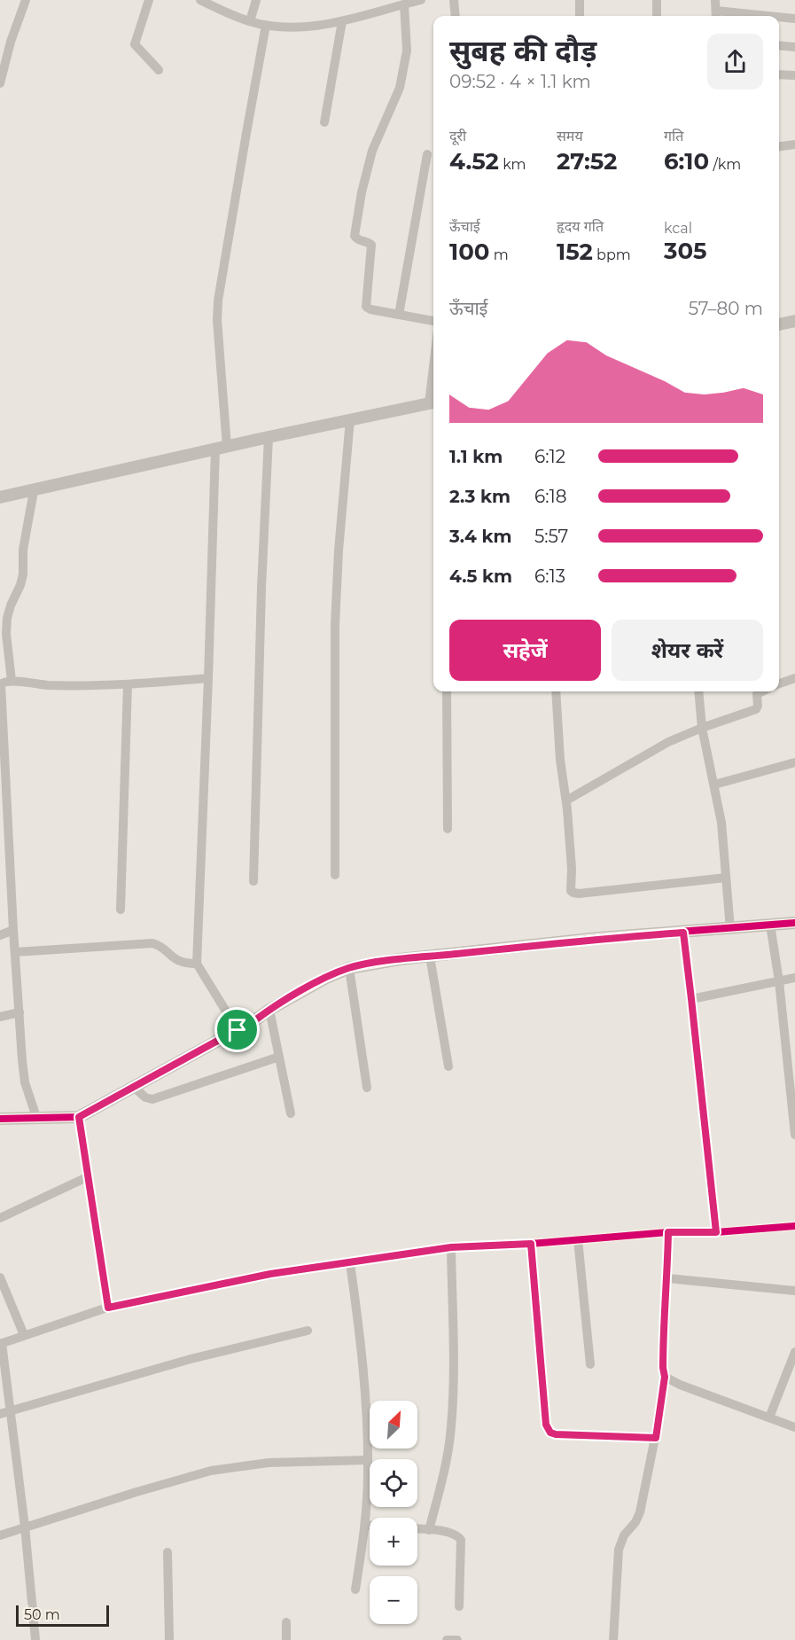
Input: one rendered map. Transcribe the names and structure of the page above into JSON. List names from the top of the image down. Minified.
{"scale_bar":"50 m","north":"top right","page":{"heading":["सुबह की दौड़","09:52 · 4 × 1.1 km"],"stats":[["दूरी","4.52 km"],["समय","27:52"],["गति","6:10 /km"],["ऊँचाई","100 m"],["हृदय गति","152 bpm"],["kcal","305"]],"chart":["ऊँचाई","57–80 m"],"list":[{"name":"1.1 km","note":"6:12"},{"name":"2.3 km","note":"6:18"},{"name":"3.4 km","note":"5:57"},{"name":"4.5 km","note":"6:13"}],"buttons":["सहेजें","शेयर करें"],"map_buttons":["+","−"],"scale":"50 m"}}
